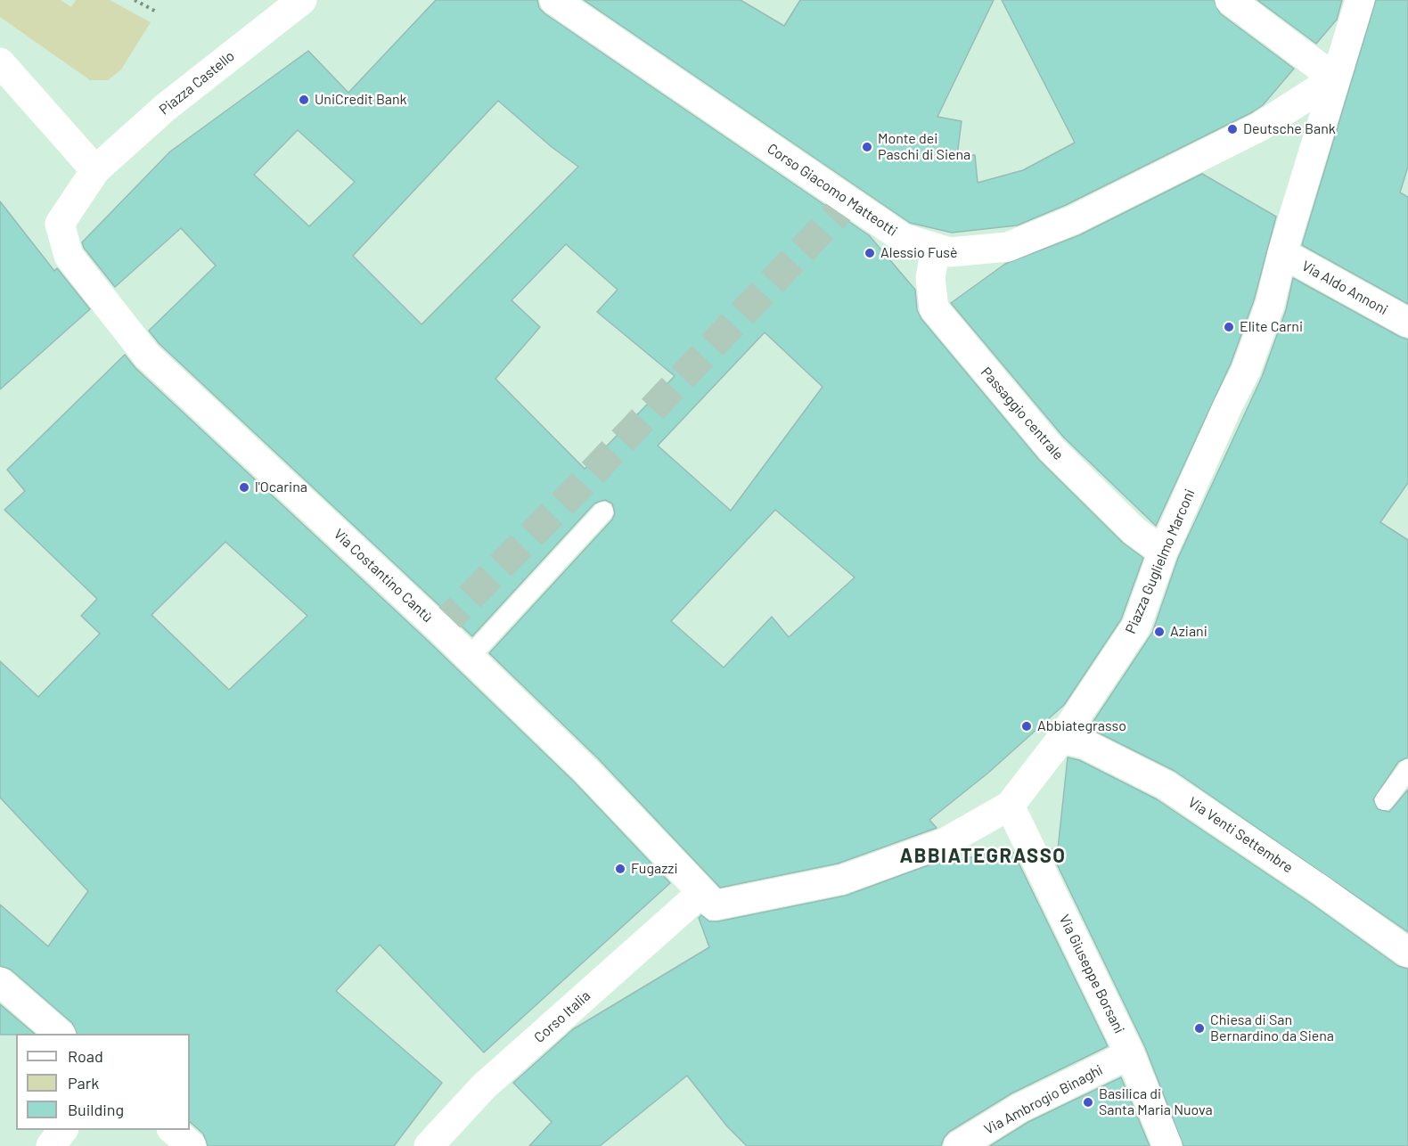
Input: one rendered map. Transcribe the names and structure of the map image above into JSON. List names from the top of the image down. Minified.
{"streets":{"street":["Piazza Castello","Corso Giacomo Matteotti","Via Aldo Annoni","Passaggio centrale","Piazza Guglielmo Marconi","Via Costantino Cantù","Via Venti Settembre","Via Giuseppe Borsani","Corso Italia","Via Ambrogio Binaghi"]},"crossings":[["Piazza Castello","Via Costantino Cantù"],["Corso Giacomo Matteotti","Passaggio centrale"],["Corso Giacomo Matteotti","Piazza Guglielmo Marconi"],["Via Aldo Annoni","Piazza Guglielmo Marconi"],["Passaggio centrale","Piazza Guglielmo Marconi"],["Piazza Guglielmo Marconi","Via Costantino Cantù"],["Piazza Guglielmo Marconi","Via Venti Settembre"],["Piazza Guglielmo Marconi","Via Giuseppe Borsani"],["Piazza Guglielmo Marconi","Corso Italia"],["Via Costantino Cantù","Corso Italia"],["Via Giuseppe Borsani","Via Ambrogio Binaghi"]],"districts":["ABBIATEGRASSO"],"places":["UniCredit Bank","Deutsche Bank","Monte dei Paschi di Siena","Alessio Fusè","Elite Carni","l'Ocarina","Aziani","Abbiategrasso","Fugazzi","Chiesa di San Bernardino da Siena","Basilica di Santa Maria Nuova"],"legend":["Road","Park","Building"]}
